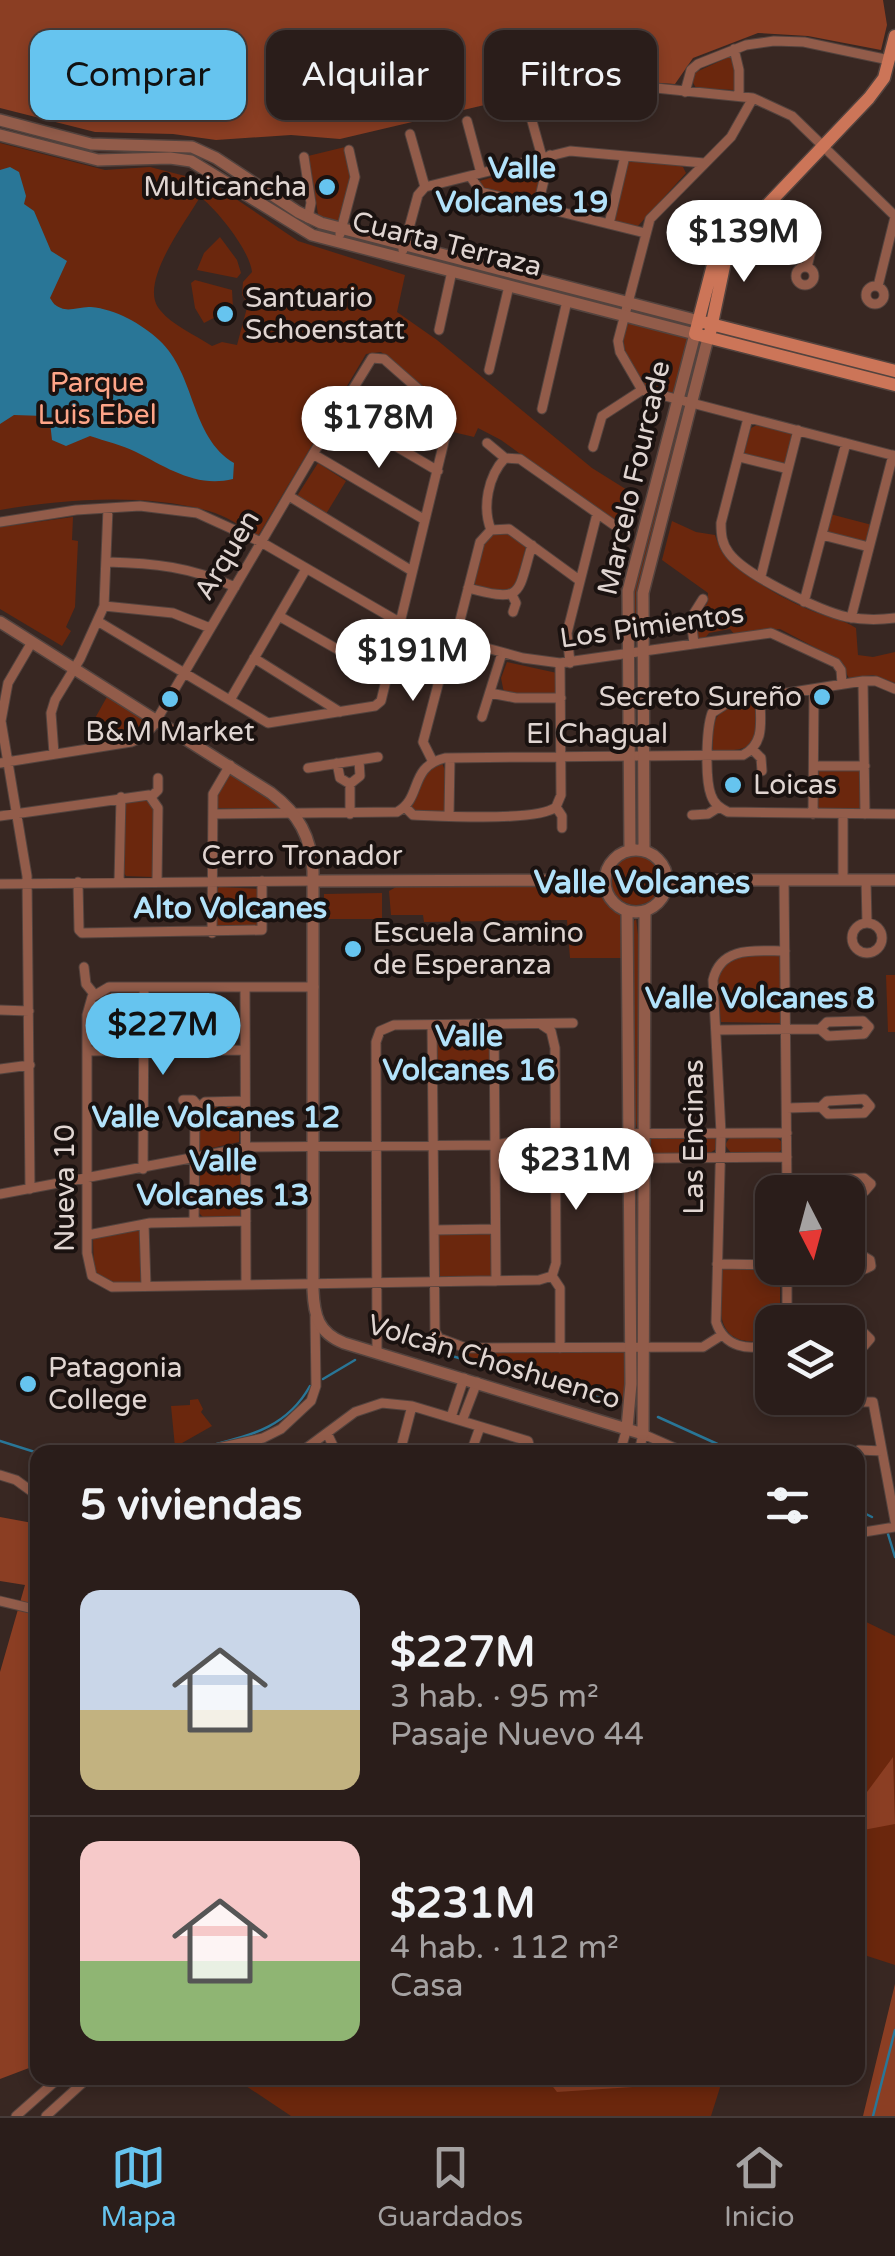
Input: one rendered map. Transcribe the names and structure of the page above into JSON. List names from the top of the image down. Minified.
{"streets":{"main road":["Cuarta Terraza","Marcelo Fourcade"],"street":["Arquen","Los Pimientos","El Chagual","Cerro Tronador","Las Encinas","Nueva 10","Volcán Choshuenco"]},"crossings":[["Cuarta Terraza","Marcelo Fourcade"],["Marcelo Fourcade","Los Pimientos"],["Marcelo Fourcade","El Chagual"],["Marcelo Fourcade","Cerro Tronador"],["Arquen","Los Pimientos"]],"districts":["Valle Volcanes 19","Valle Volcanes","Alto Volcanes","Valle Volcanes 8","Valle Volcanes 16","Valle Volcanes 12","Valle Volcanes 13"],"parks":["Parque Luis Ebel"],"places":["Multicancha","Santuario Schoenstatt","Secreto Sureño","B&M Market","Loicas","Escuela Camino de Esperanza","Patagonia College"],"north":"bottom","page":{"chip":["Comprar","Alquilar","Filtros"],"price":["$139M","$178M","$191M","$227M","$231M"],"heading":"5 viviendas","list":[{"name":"$227M","note":"3 hab. · 95 m² · Pasaje Nuevo 44"},{"name":"$231M","note":"4 hab. · 112 m² · Casa"}],"tabs":["Mapa","Guardados","Inicio"]}}
